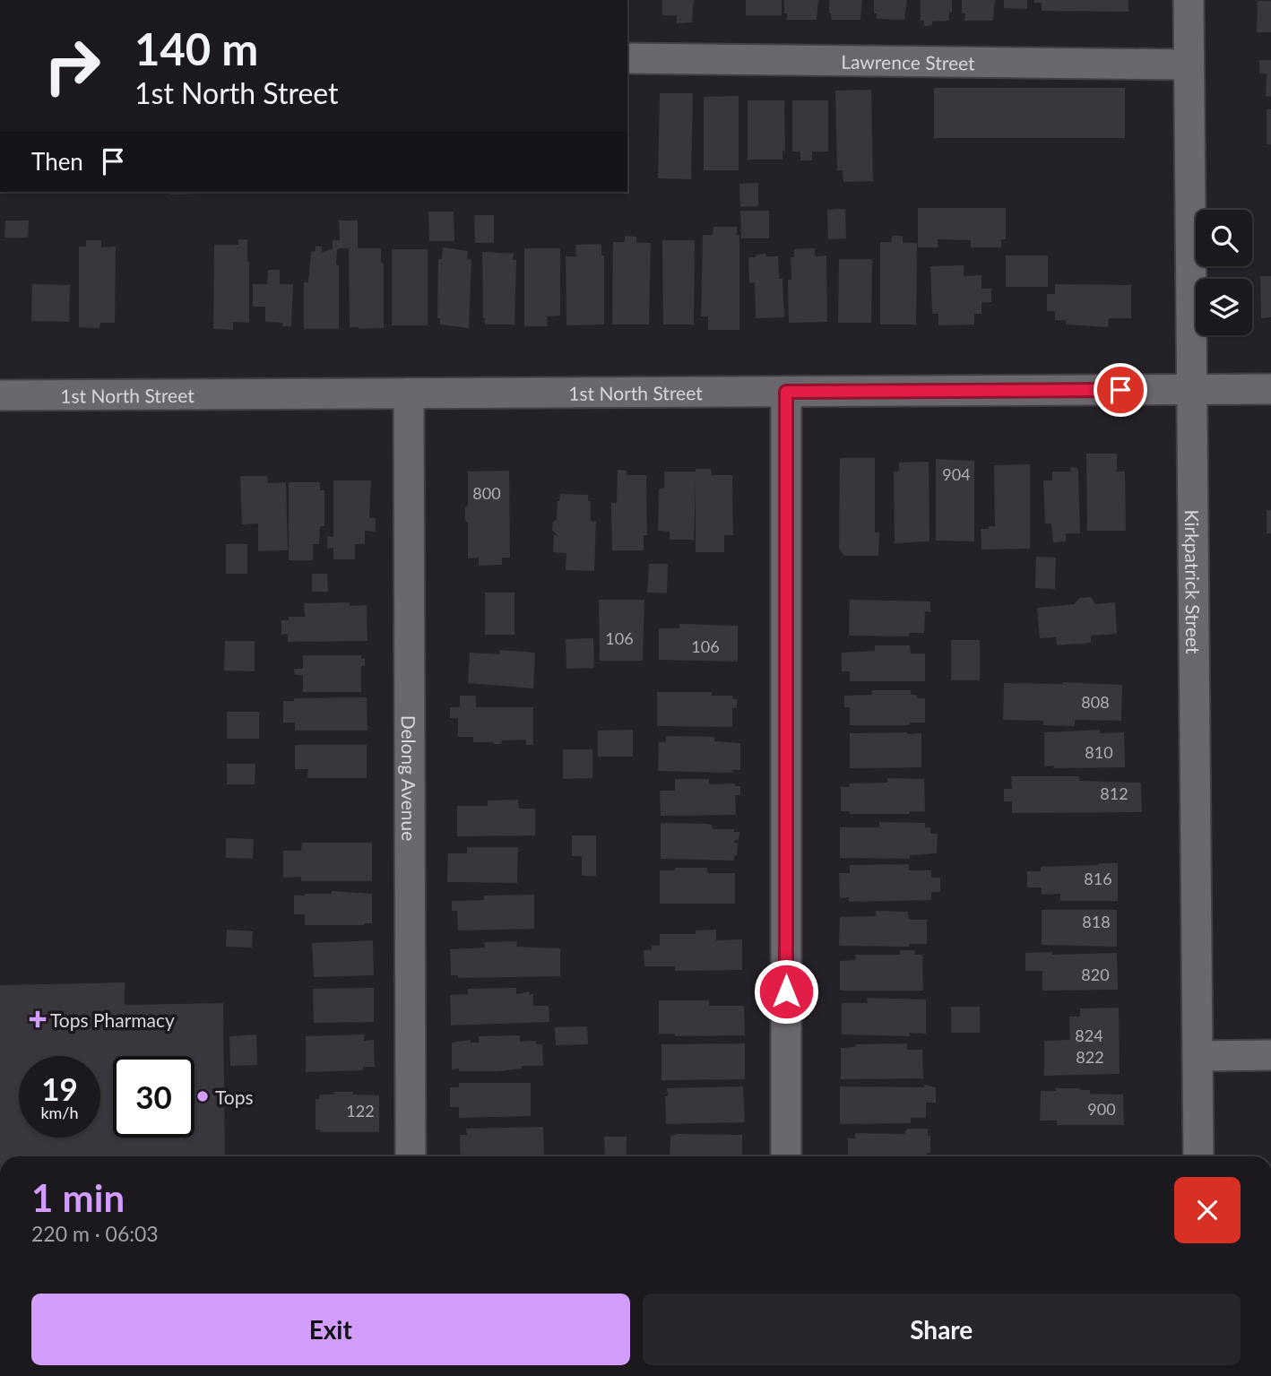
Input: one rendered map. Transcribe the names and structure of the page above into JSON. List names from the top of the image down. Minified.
{"streets":{"street":["Lawrence Street","1st North Street","Kirkpatrick Street","Delong Avenue"]},"crossings":[["Lawrence Street","Kirkpatrick Street"],["1st North Street","Kirkpatrick Street"],["1st North Street","Delong Avenue"]],"places":{"health":["Tops Pharmacy"],"other":["Tops"]},"house_numbers":["904","800","106","106","808","810","812","816","818","820","824","822","900","122"],"page":{"turn":["140 m","1st North Street"],"then":"Then","speed":"19 km/h","limit":"30","heading":["1 min","220 m · 06:03"],"buttons":["Exit","Share"]}}
